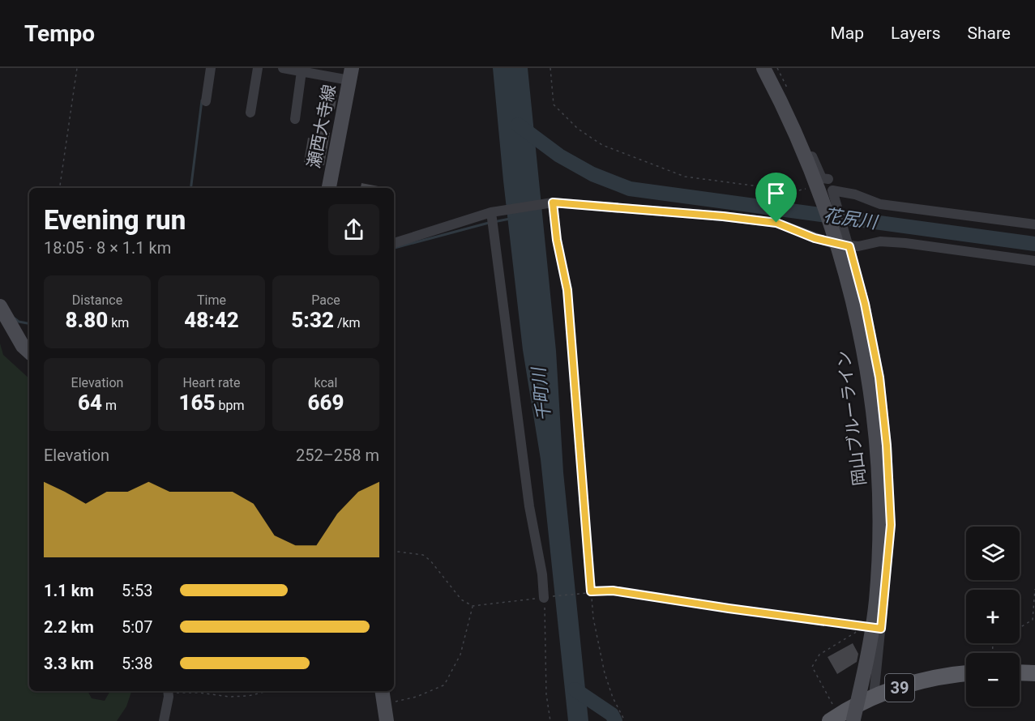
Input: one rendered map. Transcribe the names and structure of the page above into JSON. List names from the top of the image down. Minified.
{"streets":{"main road":["瀬西大寺線","岡山ブルーライン","39"]},"crossings":[["岡山ブルーライン","39"]],"water":["花尻川","千町川"],"page":{"header":"Tempo","nav":["Map","Layers","Share"],"heading":["Evening run","18:05 · 8 × 1.1 km"],"stats":[["Distance","8.80 km"],["Time","48:42"],["Pace","5:32 /km"],["Elevation","64 m"],["Heart rate","165 bpm"],["kcal","669"]],"chart":["Elevation","252–258 m"],"map_buttons":["+","−"],"list":[{"name":"1.1 km","note":"5:53"},{"name":"2.2 km","note":"5:07"},{"name":"3.3 km","note":"5:38"}]}}
